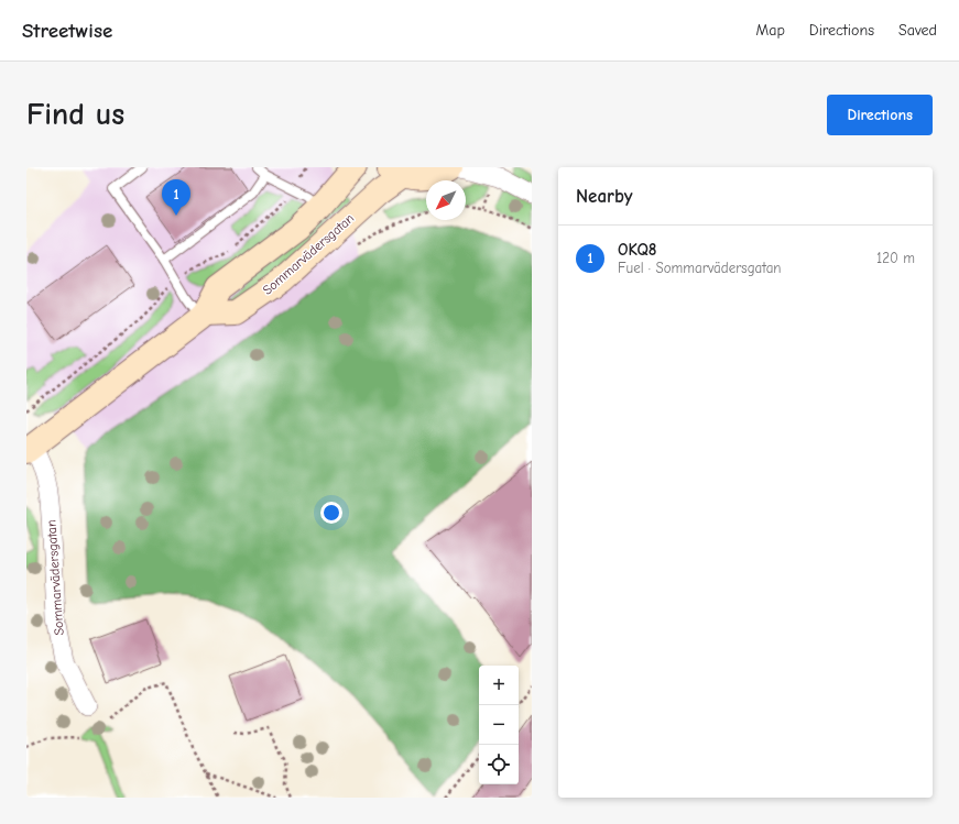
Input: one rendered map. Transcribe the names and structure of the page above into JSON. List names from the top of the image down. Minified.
{"streets":{"street":["Sommarvädersgatan"]},"north":"bottom left","page":{"header":"Streetwise","nav":["Map","Directions","Saved"],"buttons":"Directions","title":"Find us","heading":"Nearby","pins":"1","list":[{"mark":"1","name":"OKQ8","note":"Fuel · Sommarvädersgatan","value":"120 m"}],"map_buttons":["+","−"]}}
